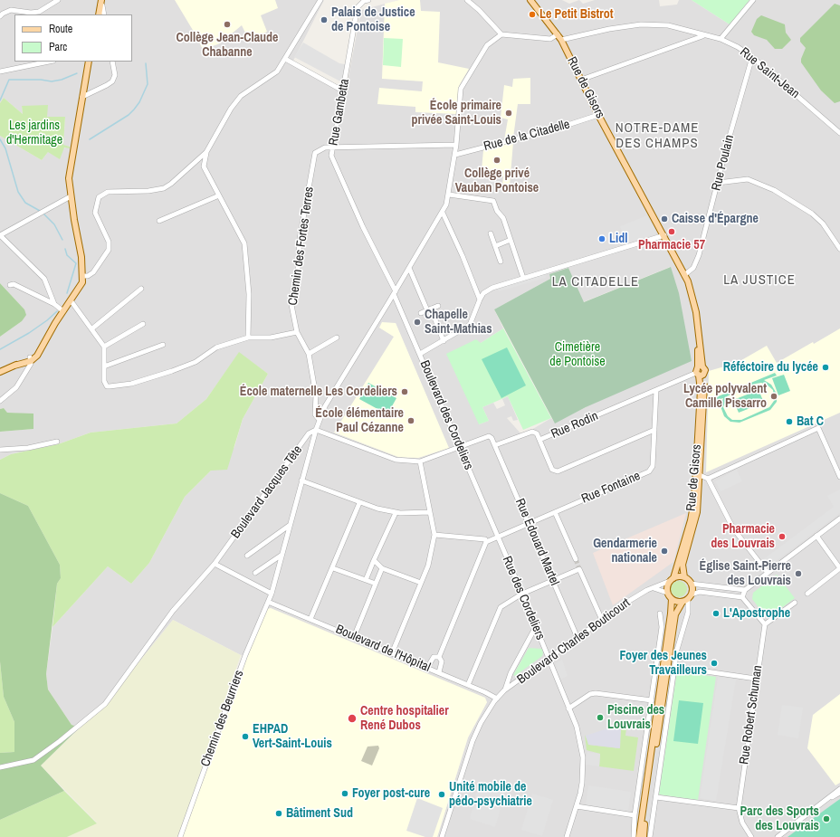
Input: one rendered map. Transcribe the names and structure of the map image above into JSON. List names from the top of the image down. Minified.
{"streets":{"main road":["Rue de Gisors"],"street":["Rue Saint-Jean","Rue Gambetta","Rue de la Citadelle","Rue Poulain","Chemin des Fortes Terres","Boulevard des Cordeliers","Rue Rodin","Rue Fontaine","Boulevard Jacques Tête","Rue Edouard Martel","Rue des Cordeliers","Boulevard Charles Bouticourt","Boulevard de l'Hôpital","Rue Robert Schuman","Chemin des Beurriers"]},"crossings":[["Rue Saint-Jean","Rue de Gisors"],["Rue Saint-Jean","Rue Poulain"],["Rue de Gisors","Rue de la Citadelle"],["Rue de Gisors","Rue Poulain"],["Rue de Gisors","Rue Rodin"],["Rue de Gisors","Boulevard Charles Bouticourt"],["Rue Gambetta","Chemin des Fortes Terres"],["Rue Gambetta","Boulevard des Cordeliers"],["Boulevard des Cordeliers","Rue Fontaine"],["Boulevard des Cordeliers","Rue des Cordeliers"],["Rue Rodin","Rue Fontaine"],["Rue Rodin","Rue Edouard Martel"],["Rue Fontaine","Rue Edouard Martel"],["Rue Fontaine","Rue des Cordeliers"],["Boulevard Jacques Tête","Chemin des Beurriers"],["Rue Edouard Martel","Boulevard Charles Bouticourt"],["Rue des Cordeliers","Boulevard Charles Bouticourt"],["Boulevard Charles Bouticourt","Boulevard de l'Hôpital"],["Boulevard de l'Hôpital","Chemin des Beurriers"]],"districts":["NOTRE-DAME DES CHAMPS","LA JUSTICE","LA CITADELLE"],"parks":["Les jardins d'Hermitage","Cimetière de Pontoise"],"places":["Le Petit Bistrot","Palais de Justice de Pontoise","Collège Jean-Claude Chabanne","École primaire privée Saint-Louis","Collège privé Vauban Pontoise","Caisse d'Épargne","Pharmacie 57","Lidl","Chapelle Saint-Mathias","Réféctoire du lycée","École maternelle Les Cordeliers","Lycée polyvalent Camille Pissarro","École élémentaire Paul Cézanne","Bat C","Pharmacie des Louvrais","Gendarmerie nationale","Église Saint-Pierre des Louvrais","L'Apostrophe","Foyer des Jeunes Travailleurs","Piscine des Louvrais","Centre hospitalier René Dubos","EHPAD Vert-Saint-Louis","Foyer post-cure","Unité mobile de pédo-psychiatrie","Bâtiment Sud","Parc des Sports des Louvrais"],"legend":["Route","Parc"]}
